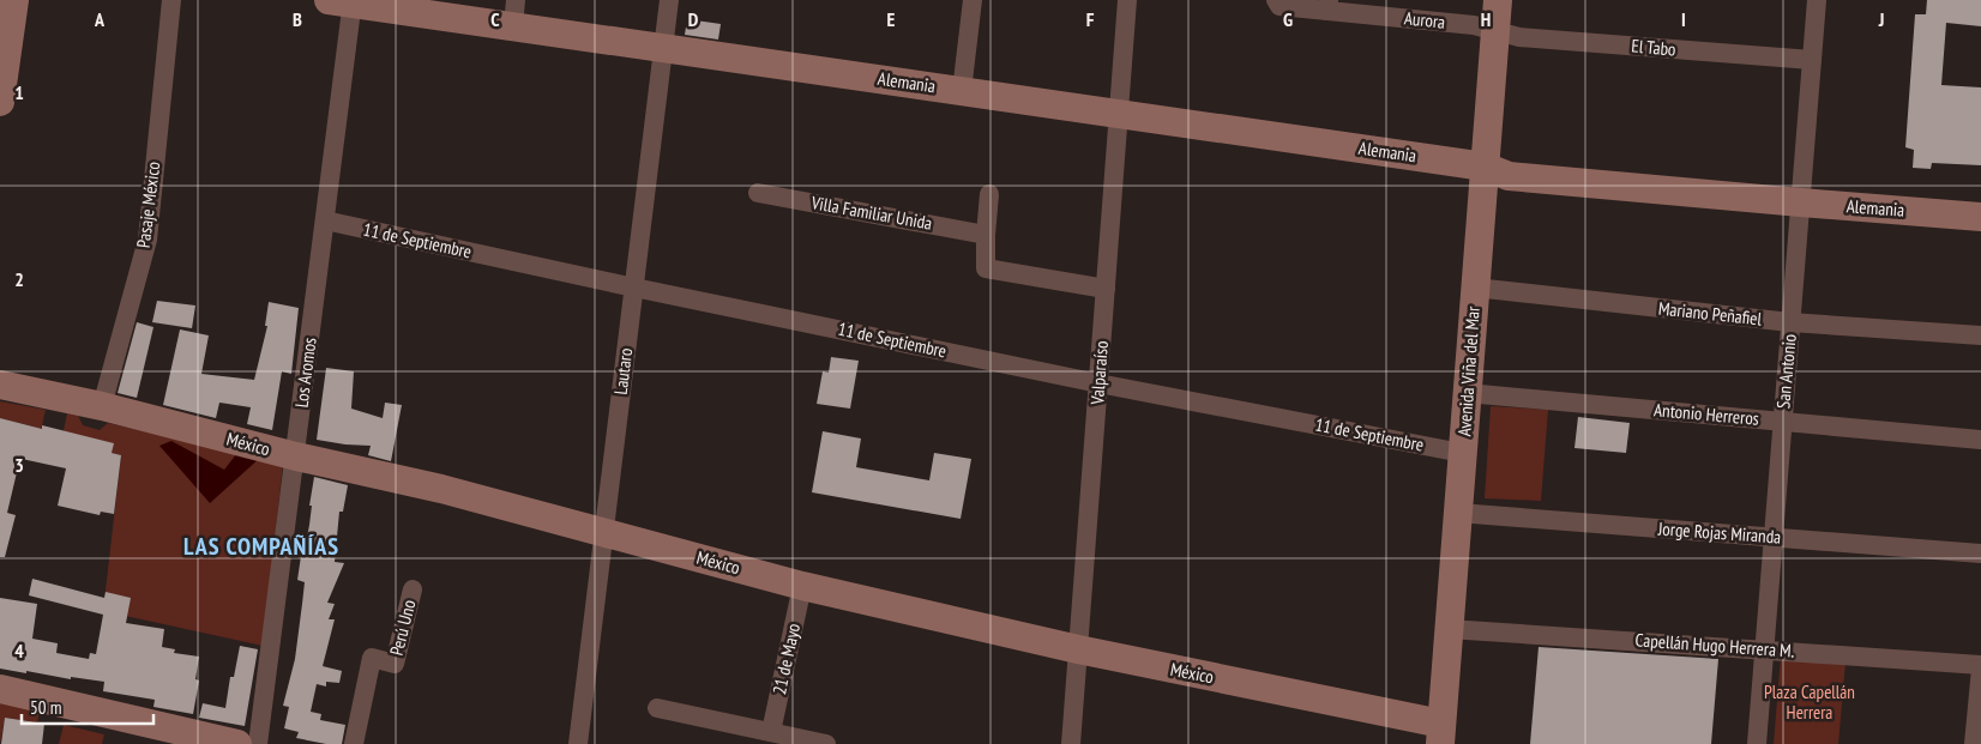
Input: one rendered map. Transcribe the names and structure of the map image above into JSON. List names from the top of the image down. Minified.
{"streets":{"main road":["Alemania","Avenida Viña del Mar","México"],"street":["Aurora","El Tabo","Pasaje México","Villa Familiar Unida","11 de Septiembre","Mariano Peñafiel","Lautaro","San Antonio","Los Aromos","Valparaíso","Antonio Herreros","Jorge Rojas Miranda","Perú Uno","Capellán Hugo Herrera M.","21 de Mayo"]},"crossings":[["Aurora","El Tabo"],["Aurora","Avenida Viña del Mar"],["El Tabo","Avenida Viña del Mar"],["El Tabo","San Antonio"],["Alemania","Lautaro"],["Alemania","Avenida Viña del Mar"],["Alemania","San Antonio"],["Alemania","Los Aromos"],["Alemania","Valparaíso"],["Pasaje México","México"],["11 de Septiembre","Lautaro"],["11 de Septiembre","Avenida Viña del Mar"],["11 de Septiembre","Los Aromos"],["11 de Septiembre","Valparaíso"],["Mariano Peñafiel","Avenida Viña del Mar"],["Mariano Peñafiel","San Antonio"],["Lautaro","México"],["Avenida Viña del Mar","Antonio Herreros"],["Avenida Viña del Mar","México"],["Avenida Viña del Mar","Jorge Rojas Miranda"],["Avenida Viña del Mar","Capellán Hugo Herrera M."],["San Antonio","Antonio Herreros"],["San Antonio","Jorge Rojas Miranda"],["San Antonio","Capellán Hugo Herrera M."],["Los Aromos","México"],["Valparaíso","México"],["México","21 de Mayo"]],"districts":["LAS COMPAÑÍAS"],"parks":["Plaza Capellán Herrera"],"scale_bar":"50 m","grid":{"columns":["A","B","C","D","E","F","G","H","I","J"],"rows":["1","2","3","4"]}}
